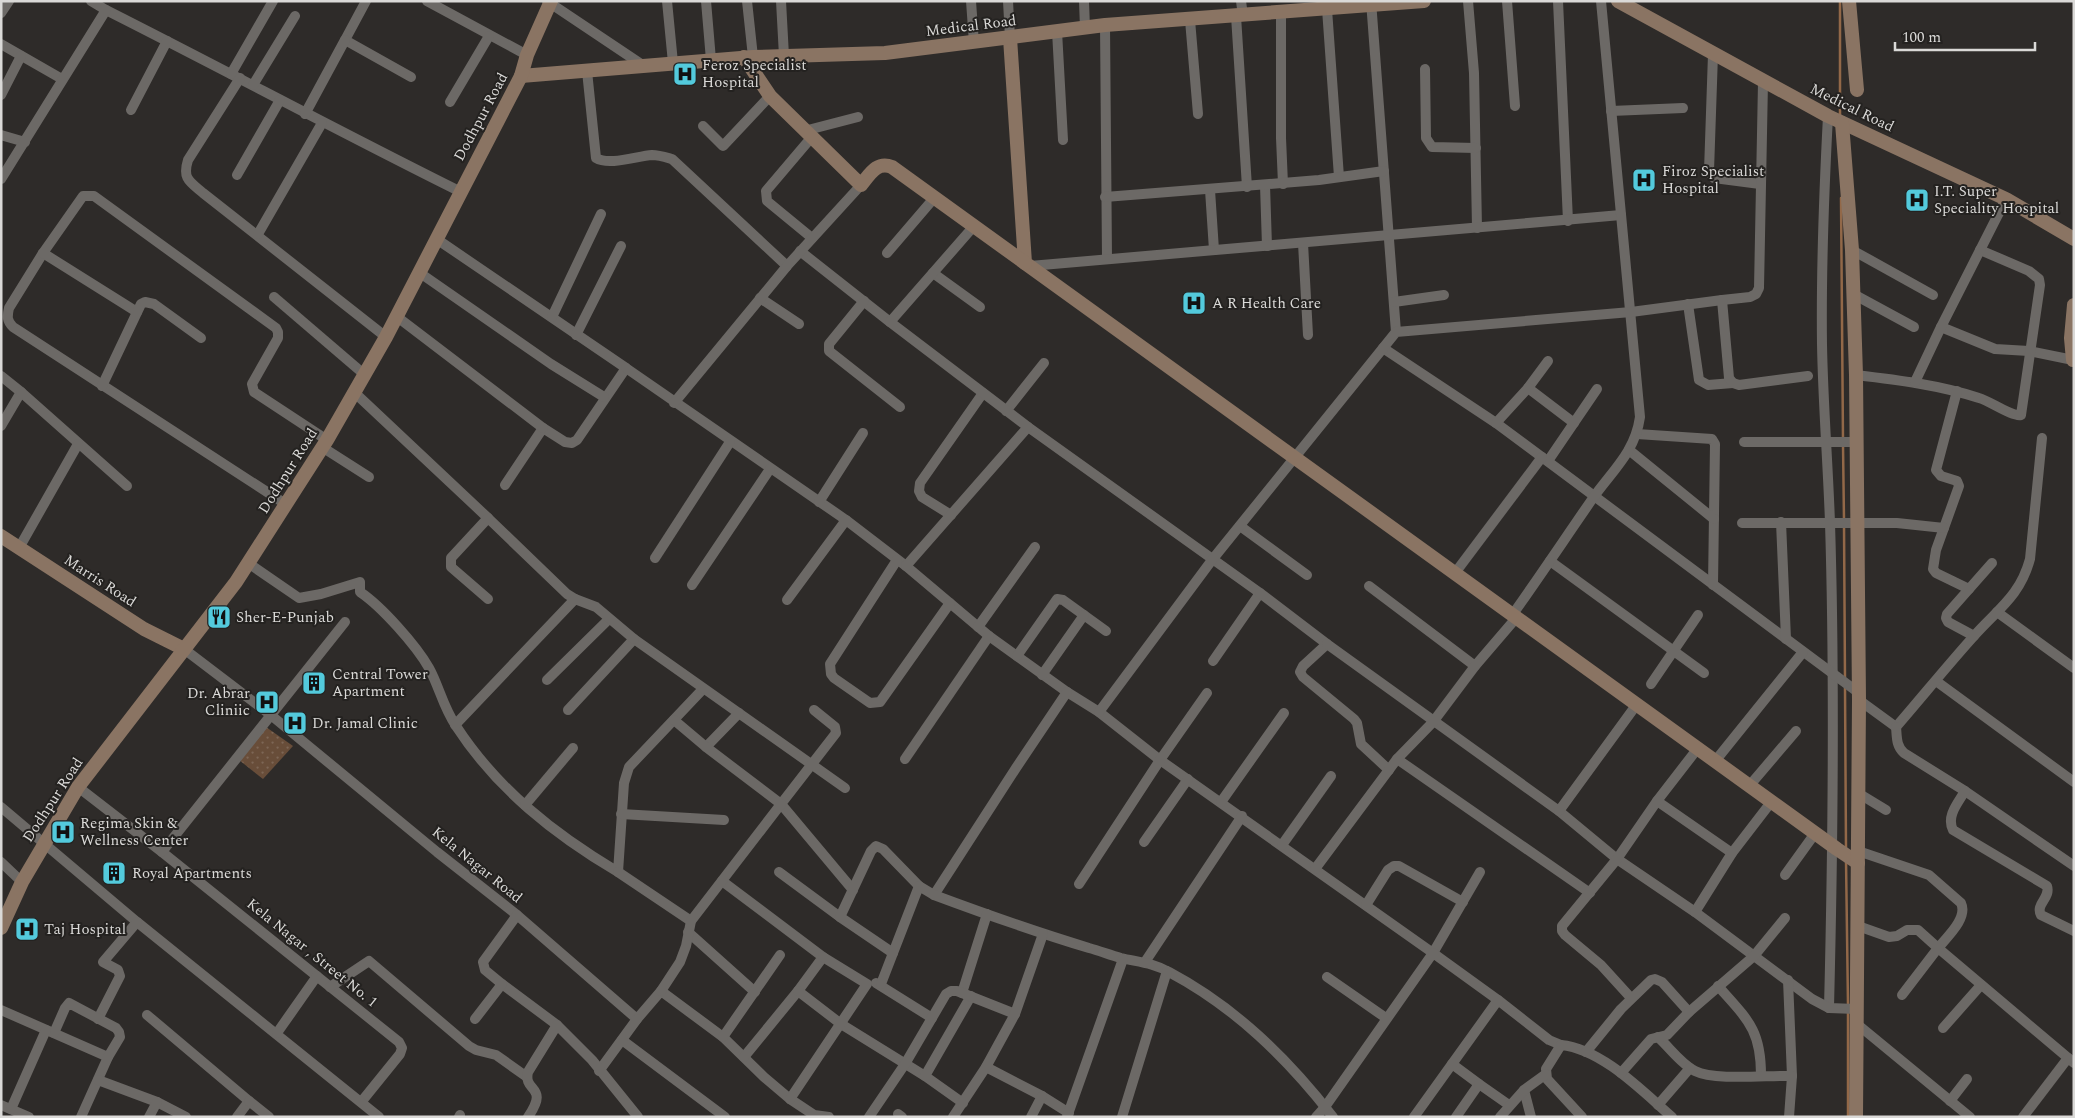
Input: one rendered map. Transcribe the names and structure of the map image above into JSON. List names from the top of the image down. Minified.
{"streets":{"street":["Medical Road","Dodhpur Road","Marris Road","Kela Nagar Road","Kela Nagar , Street No. 1"]},"crossings":[["Medical Road","Dodhpur Road"],["Dodhpur Road","Marris Road"],["Dodhpur Road","Kela Nagar Road"],["Dodhpur Road","Kela Nagar , Street No. 1"],["Marris Road","Kela Nagar Road"]],"places":{"hospital":["Feroz Specialist Hospital","Firoz Specialist Hospital","I.T. Super Speciality Hospital","A R Health Care","Dr. Abrar Cliniic","Dr. Jamal Clinic","Regima Skin & Wellness Center","Taj Hospital"],"restaurant":["Sher-E-Punjab"],"building":["Central Tower Apartment","Royal Apartments"]},"scale_bar":"100 m"}
